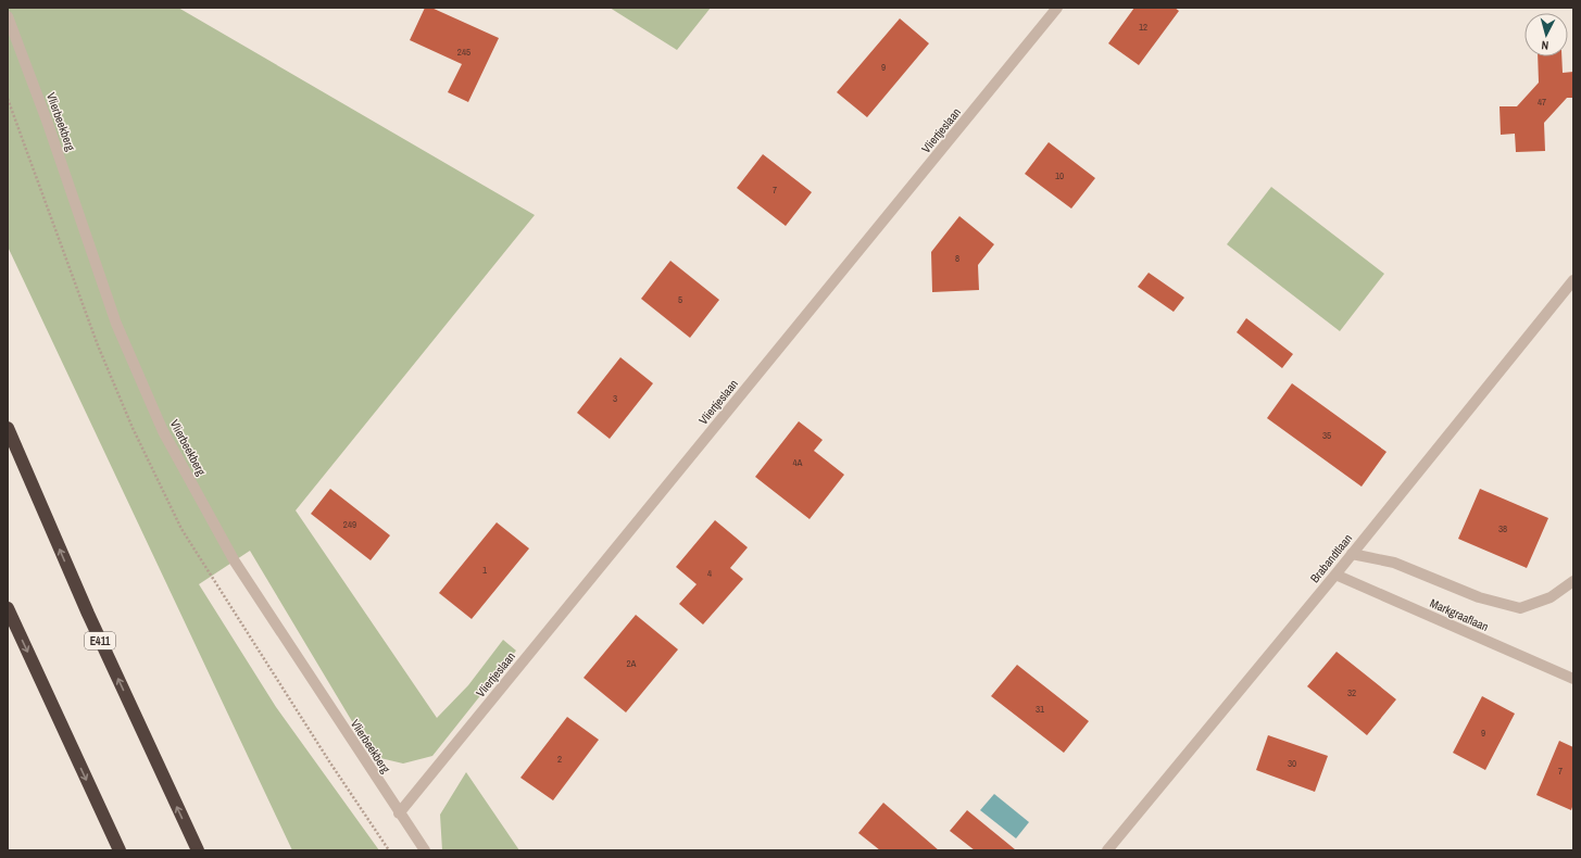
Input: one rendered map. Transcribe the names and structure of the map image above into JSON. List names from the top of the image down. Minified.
{"streets":{"highway":["E411"],"street":["Vlierbeekberg","Vliertjeslaan","Brabandtlaan","Markgraaflaan"]},"crossings":[["Vlierbeekberg","Vliertjeslaan"],["Brabandtlaan","Markgraaflaan"]],"house_numbers":["12","245","9","47","10","7","8","5","3","35","4A","249","38","1","4","2A","32","31","9","2","30","7"],"north":"bottom"}
